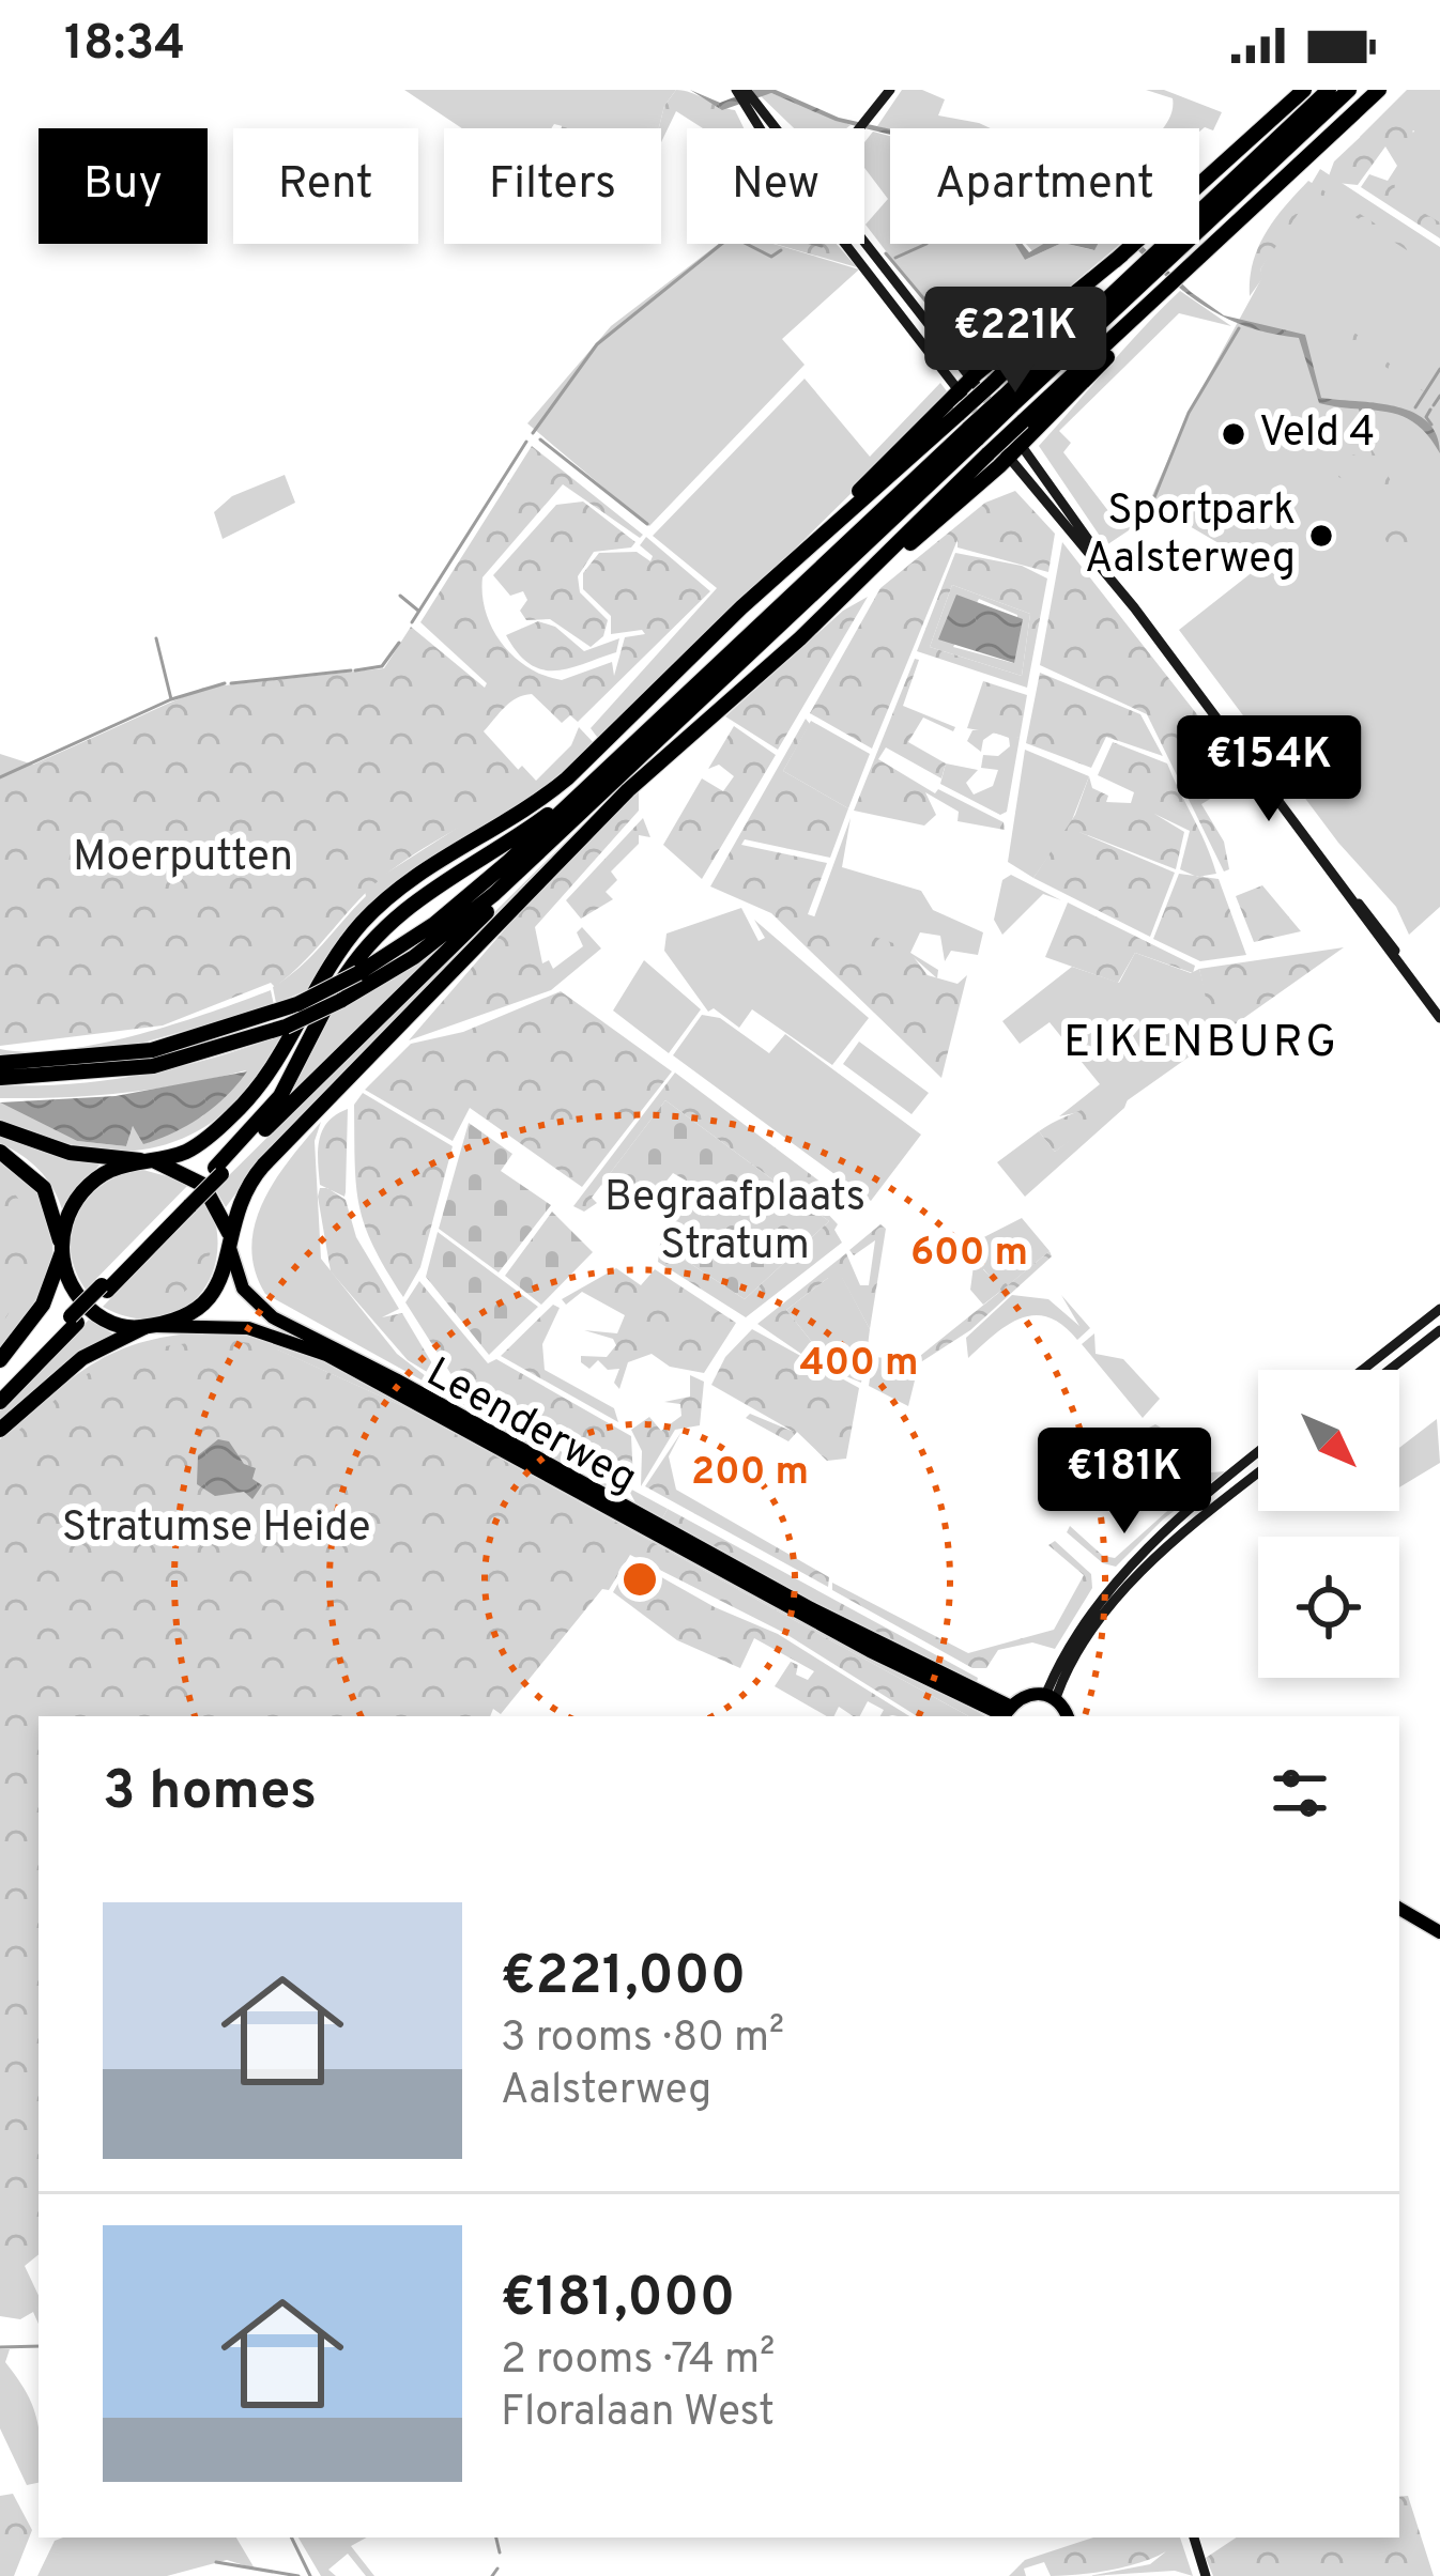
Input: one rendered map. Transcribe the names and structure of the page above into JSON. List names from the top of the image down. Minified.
{"streets":{"main road":["Leenderweg"]},"districts":["EIKENBURG"],"parks":["Moerputten","Begraafplaats Stratum","Stratumse Heide"],"places":["Veld 4","Sportpark Aalsterweg"],"north":"bottom right","page":{"status":"18:34","chip":["Buy","Rent","Filters","New","Apartment"],"price":["€221K","€154K","€181K"],"heading":"3 homes","list":[{"name":"€221,000","note":"3 rooms · 80 m² · Aalsterweg"},{"name":"€181,000","note":"2 rooms · 74 m² · Floralaan West"}]},"rings":["600 m","400 m","200 m"]}
